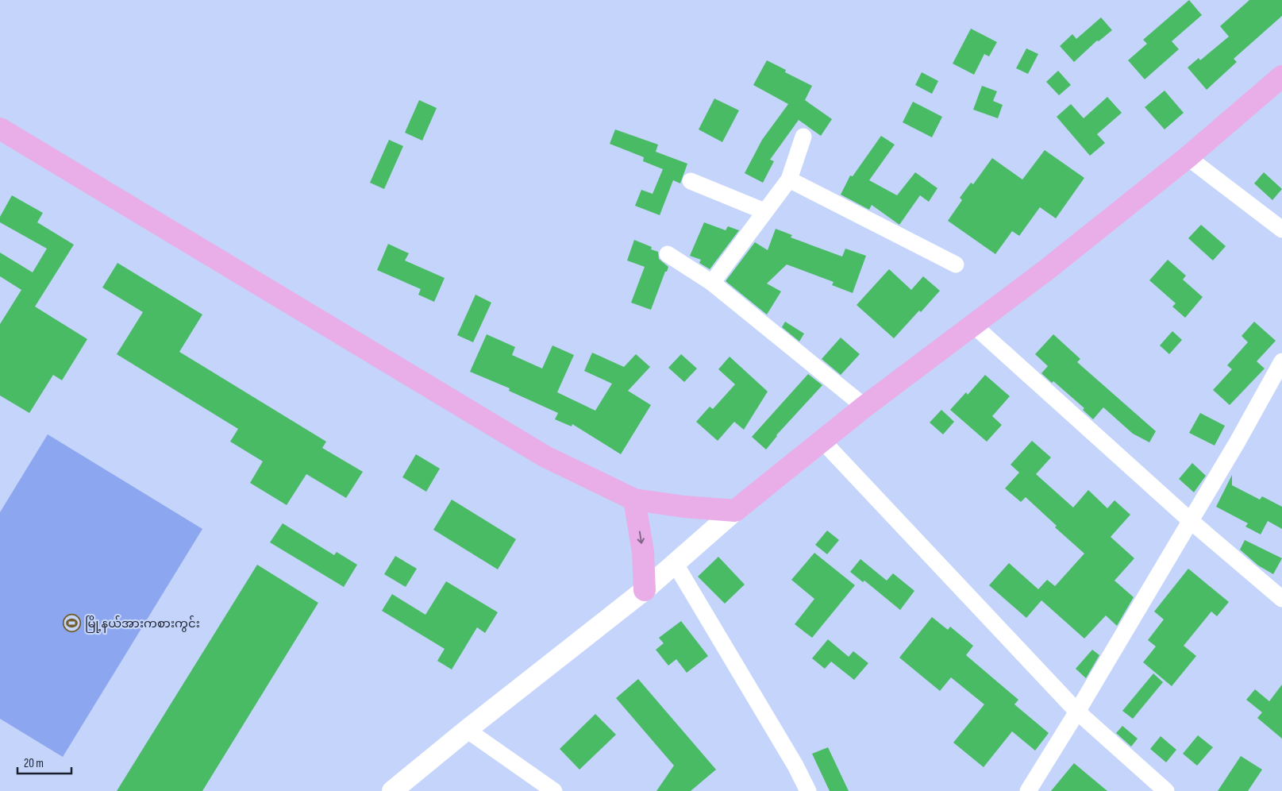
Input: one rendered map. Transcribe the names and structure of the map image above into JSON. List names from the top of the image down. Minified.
{"places":{"sports":["မြို့နယ်အားကစားကွင်း"]},"scale_bar":"20 m"}
